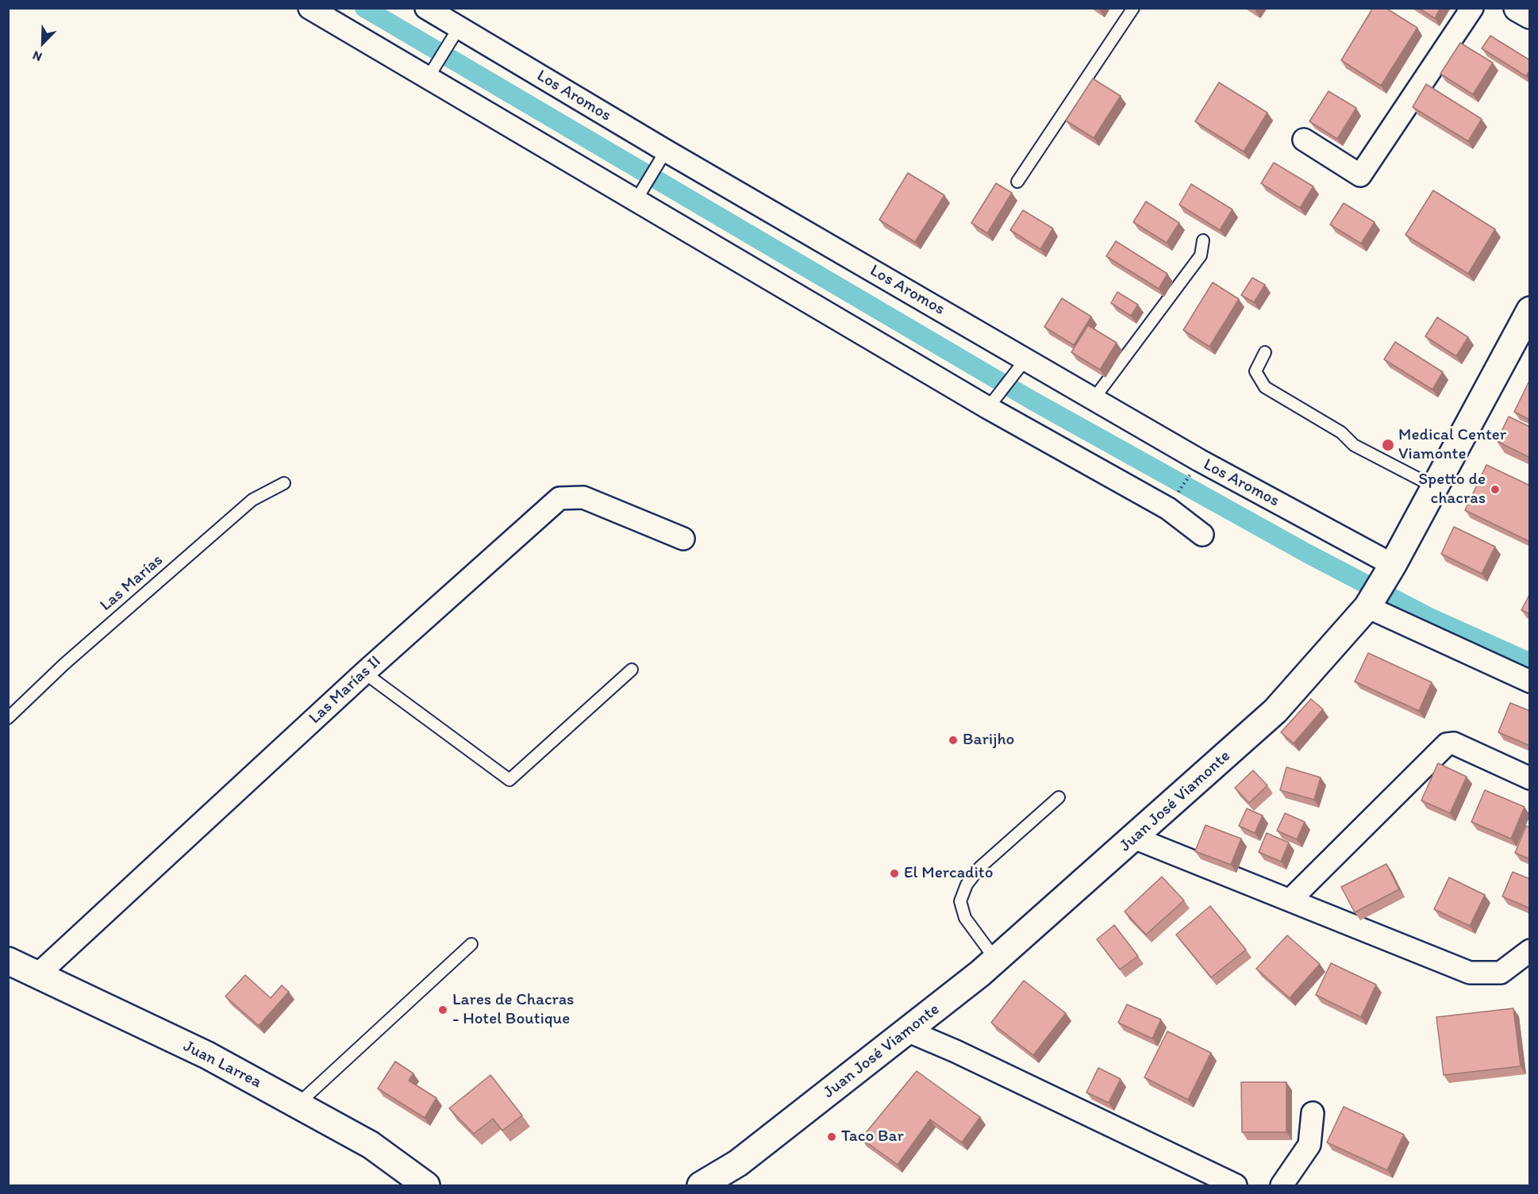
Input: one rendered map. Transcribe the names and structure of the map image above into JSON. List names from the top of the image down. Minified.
{"streets":{"main road":["Juan José Viamonte","Juan Larrea"],"street":["Los Aromos","Las Marías II"],"lane":["Las Marías"]},"crossings":[["Los Aromos","Juan José Viamonte"],["Las Marías II","Juan Larrea"]],"places":["Medical Center Viamonte","Spetto de chacras","Barijho","El Mercadito","Lares de Chacras - Hotel Boutique","Taco Bar"],"north":"bottom left"}
